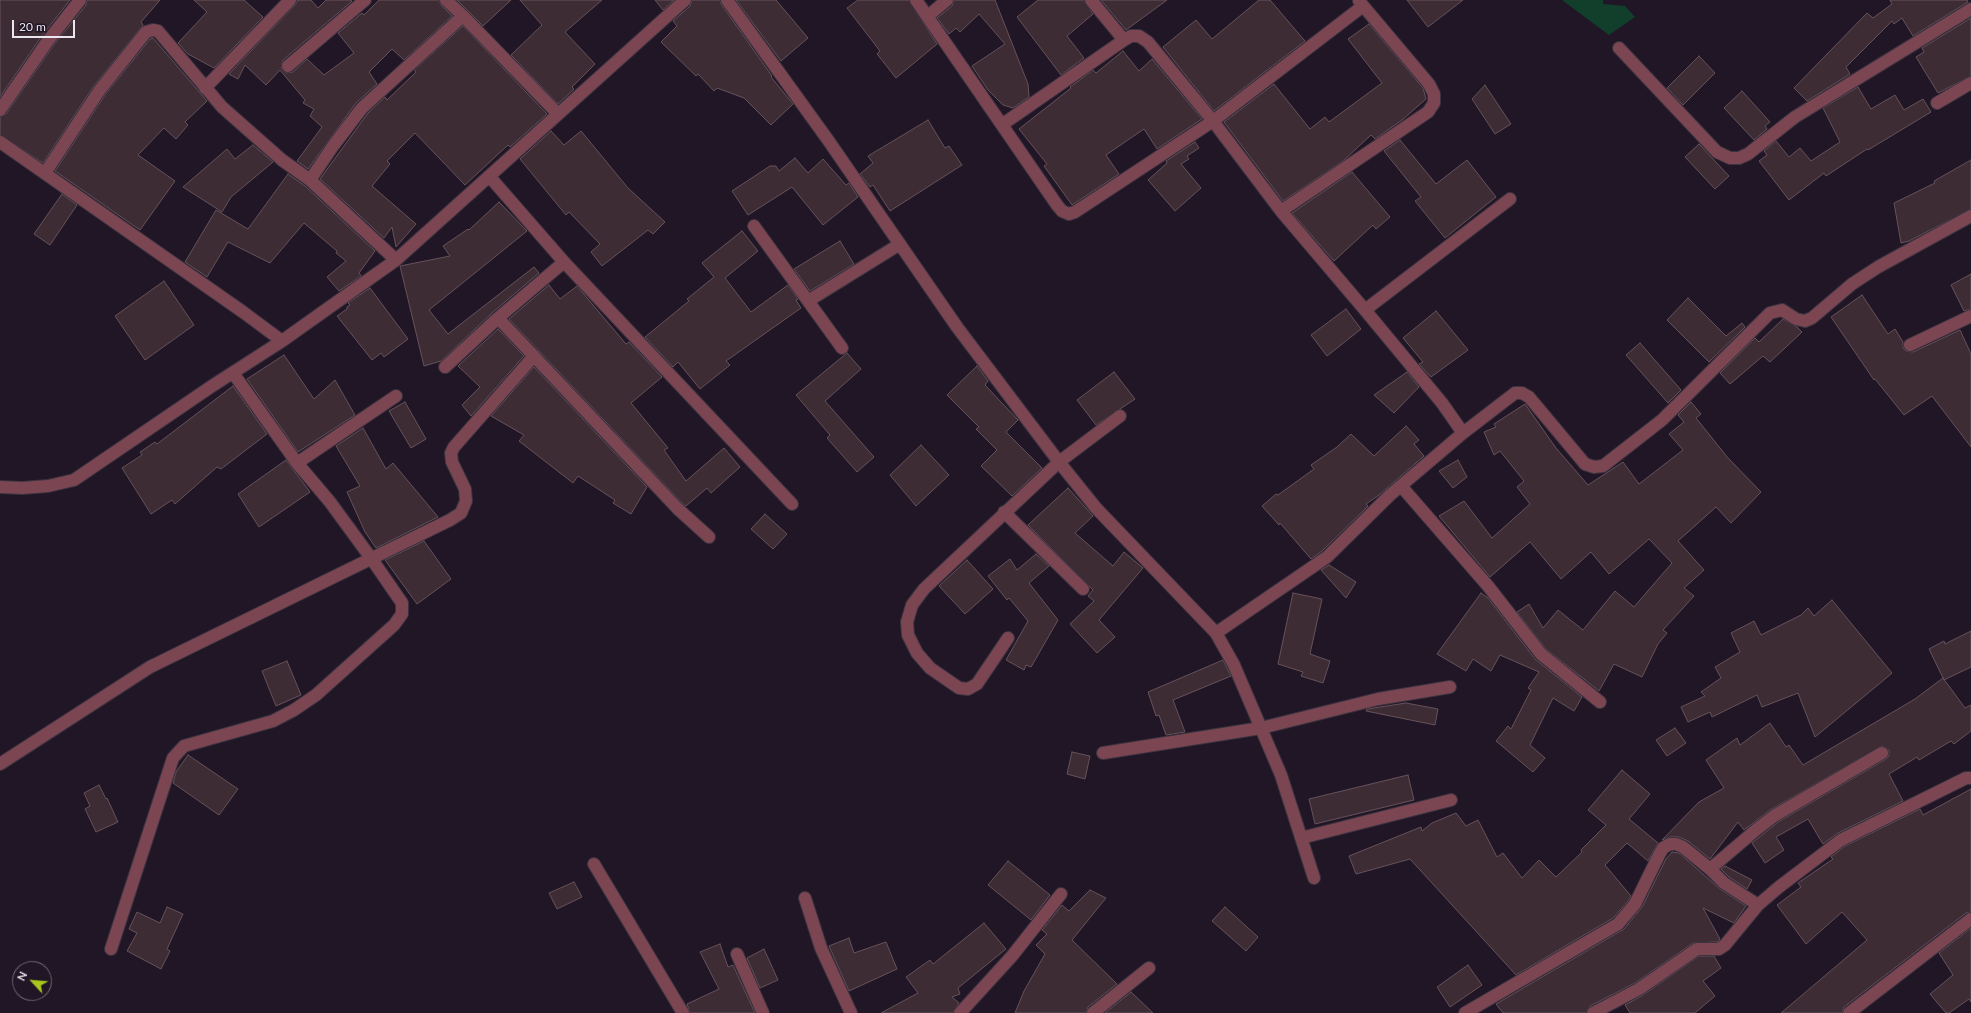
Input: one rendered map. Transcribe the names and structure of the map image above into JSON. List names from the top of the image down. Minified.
{"scale_bar":"20 m","north":"top left"}
